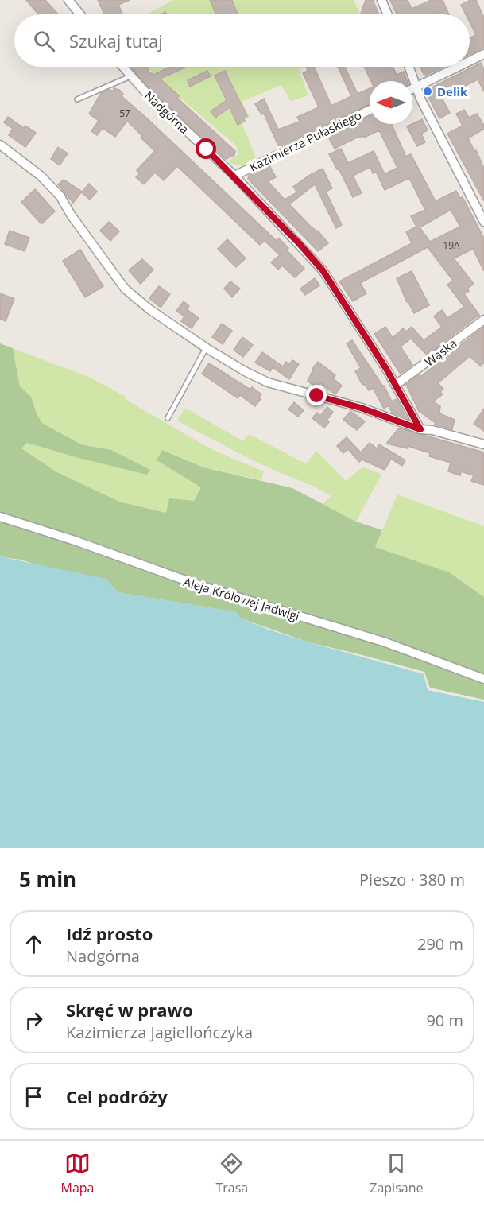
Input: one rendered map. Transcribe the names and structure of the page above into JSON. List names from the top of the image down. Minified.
{"streets":{"street":["Nadgórna","Kazimierza Pułaskiego","Wąska","Aleja Królowej Jadwigi"]},"crossings":[["Nadgórna","Kazimierza Pułaskiego"],["Nadgórna","Wąska"]],"places":["Delik"],"house_numbers":["57","19A"],"north":"left","page":{"search":"Szukaj tutaj","heading":["5 min","Pieszo · 380 m"],"list":[["Idź prosto","Nadgórna","290 m"],["Skręć w prawo","Kazimierza Jagiellończyka","90 m"],"Cel podróży"],"nav":["Mapa","Trasa","Zapisane"]}}
